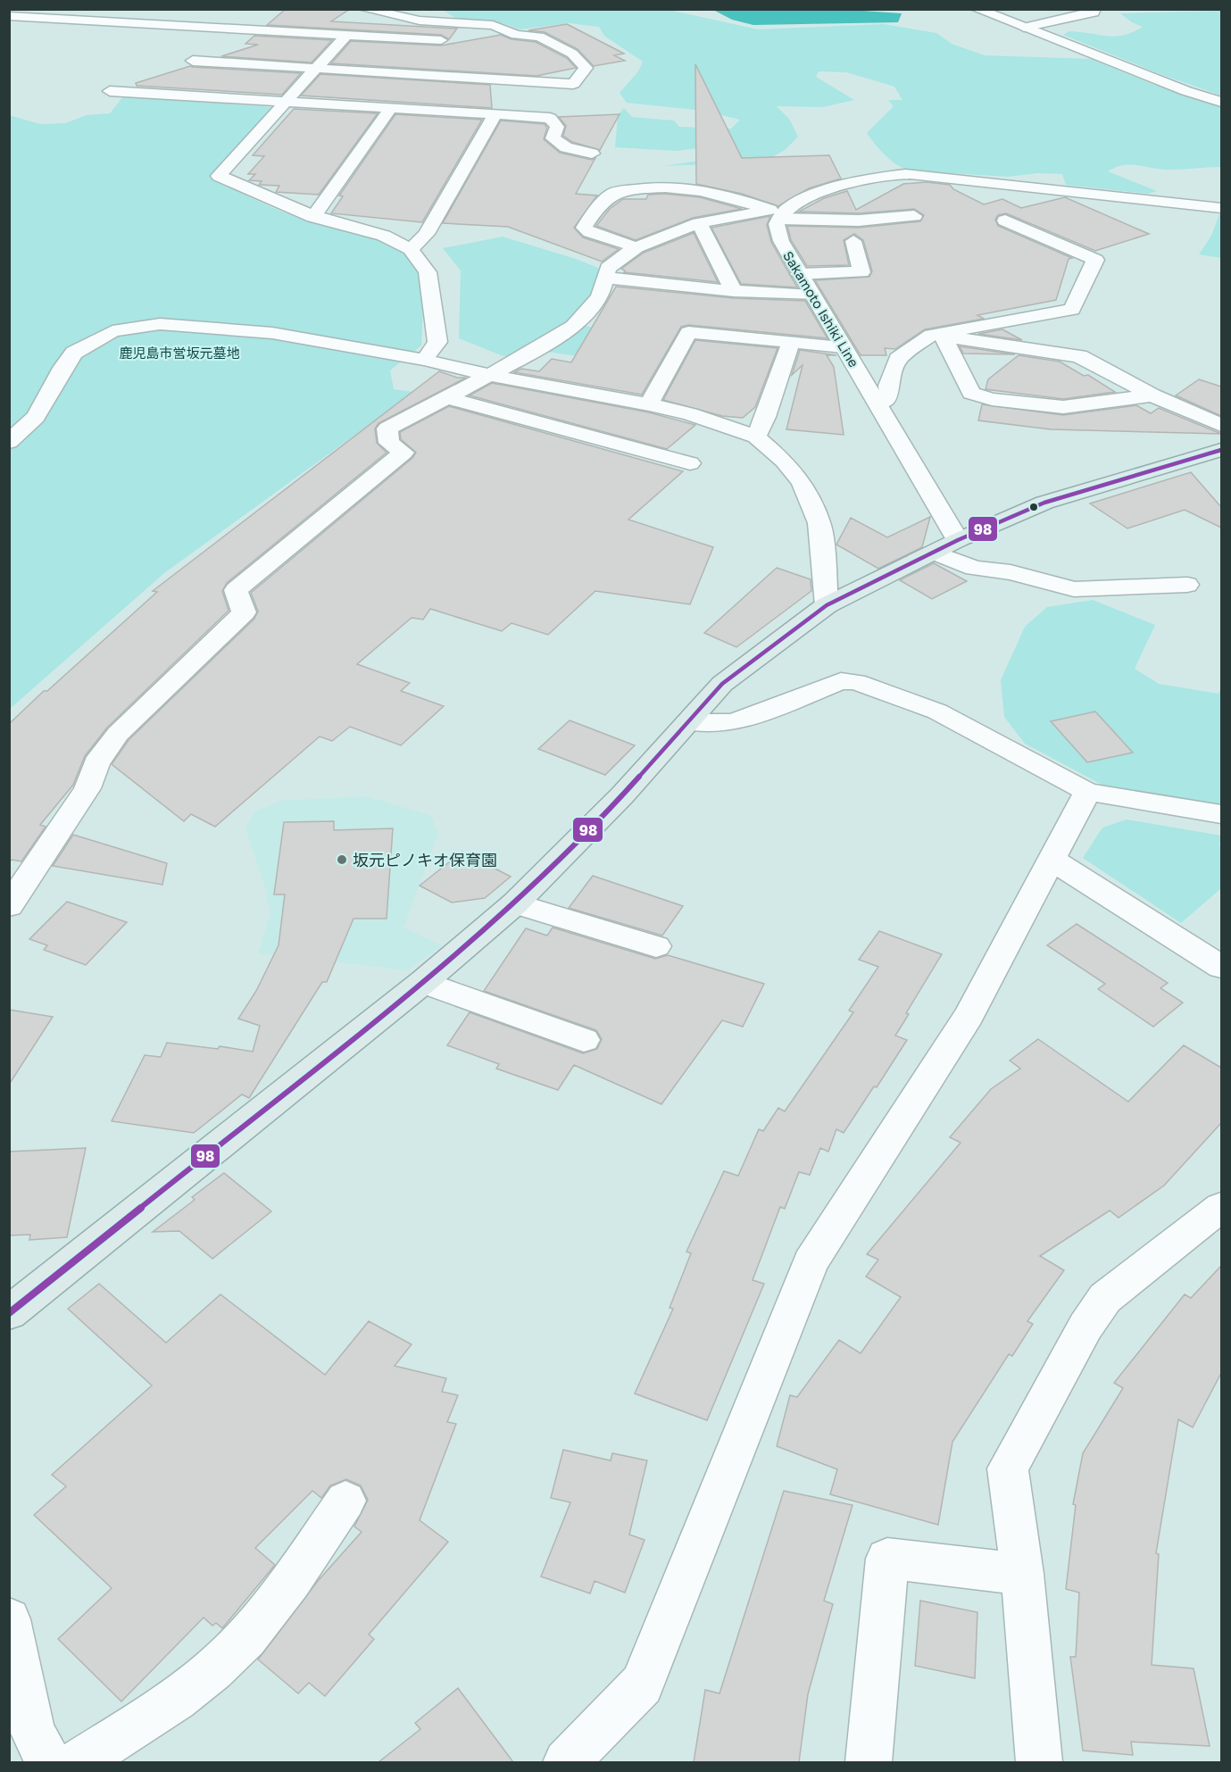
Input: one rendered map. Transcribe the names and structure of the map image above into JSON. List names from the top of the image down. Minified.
{"streets":{"street":["Sakamoto Ishiki Line"]},"parks":["鹿児島市営坂元墓地"],"places":["坂元ピノキオ保育園"],"lines":["transit line 98"]}
